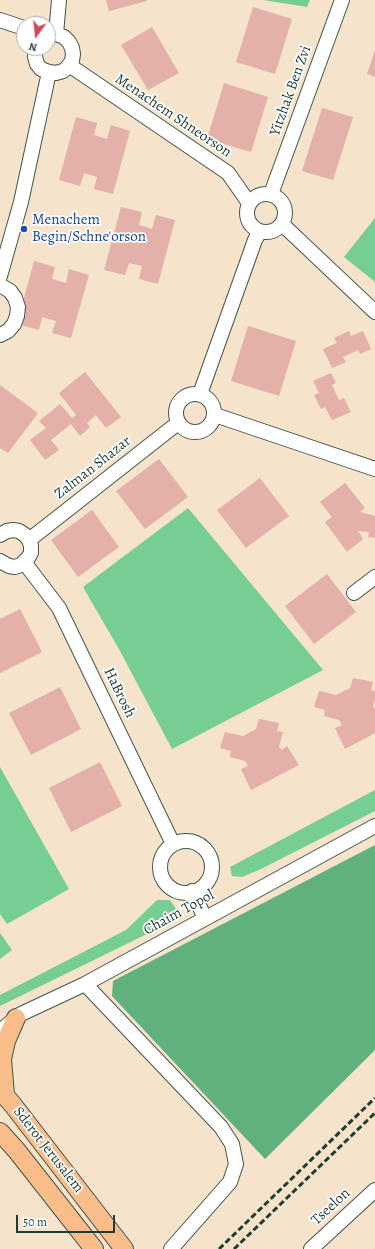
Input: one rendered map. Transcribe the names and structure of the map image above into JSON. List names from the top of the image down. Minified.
{"streets":{"main road":["Sderot Jerusalem"],"street":["Yitzhak Ben Zvi","Menachem Shneorson","Zalman Shazar","HaBrosh","Chaim Topol","Tseelon"]},"crossings":[["Yitzhak Ben Zvi","Menachem Shneorson"]],"places":["Menachem Begin/Schne'orson"],"scale_bar":"50 m","north":"bottom"}
